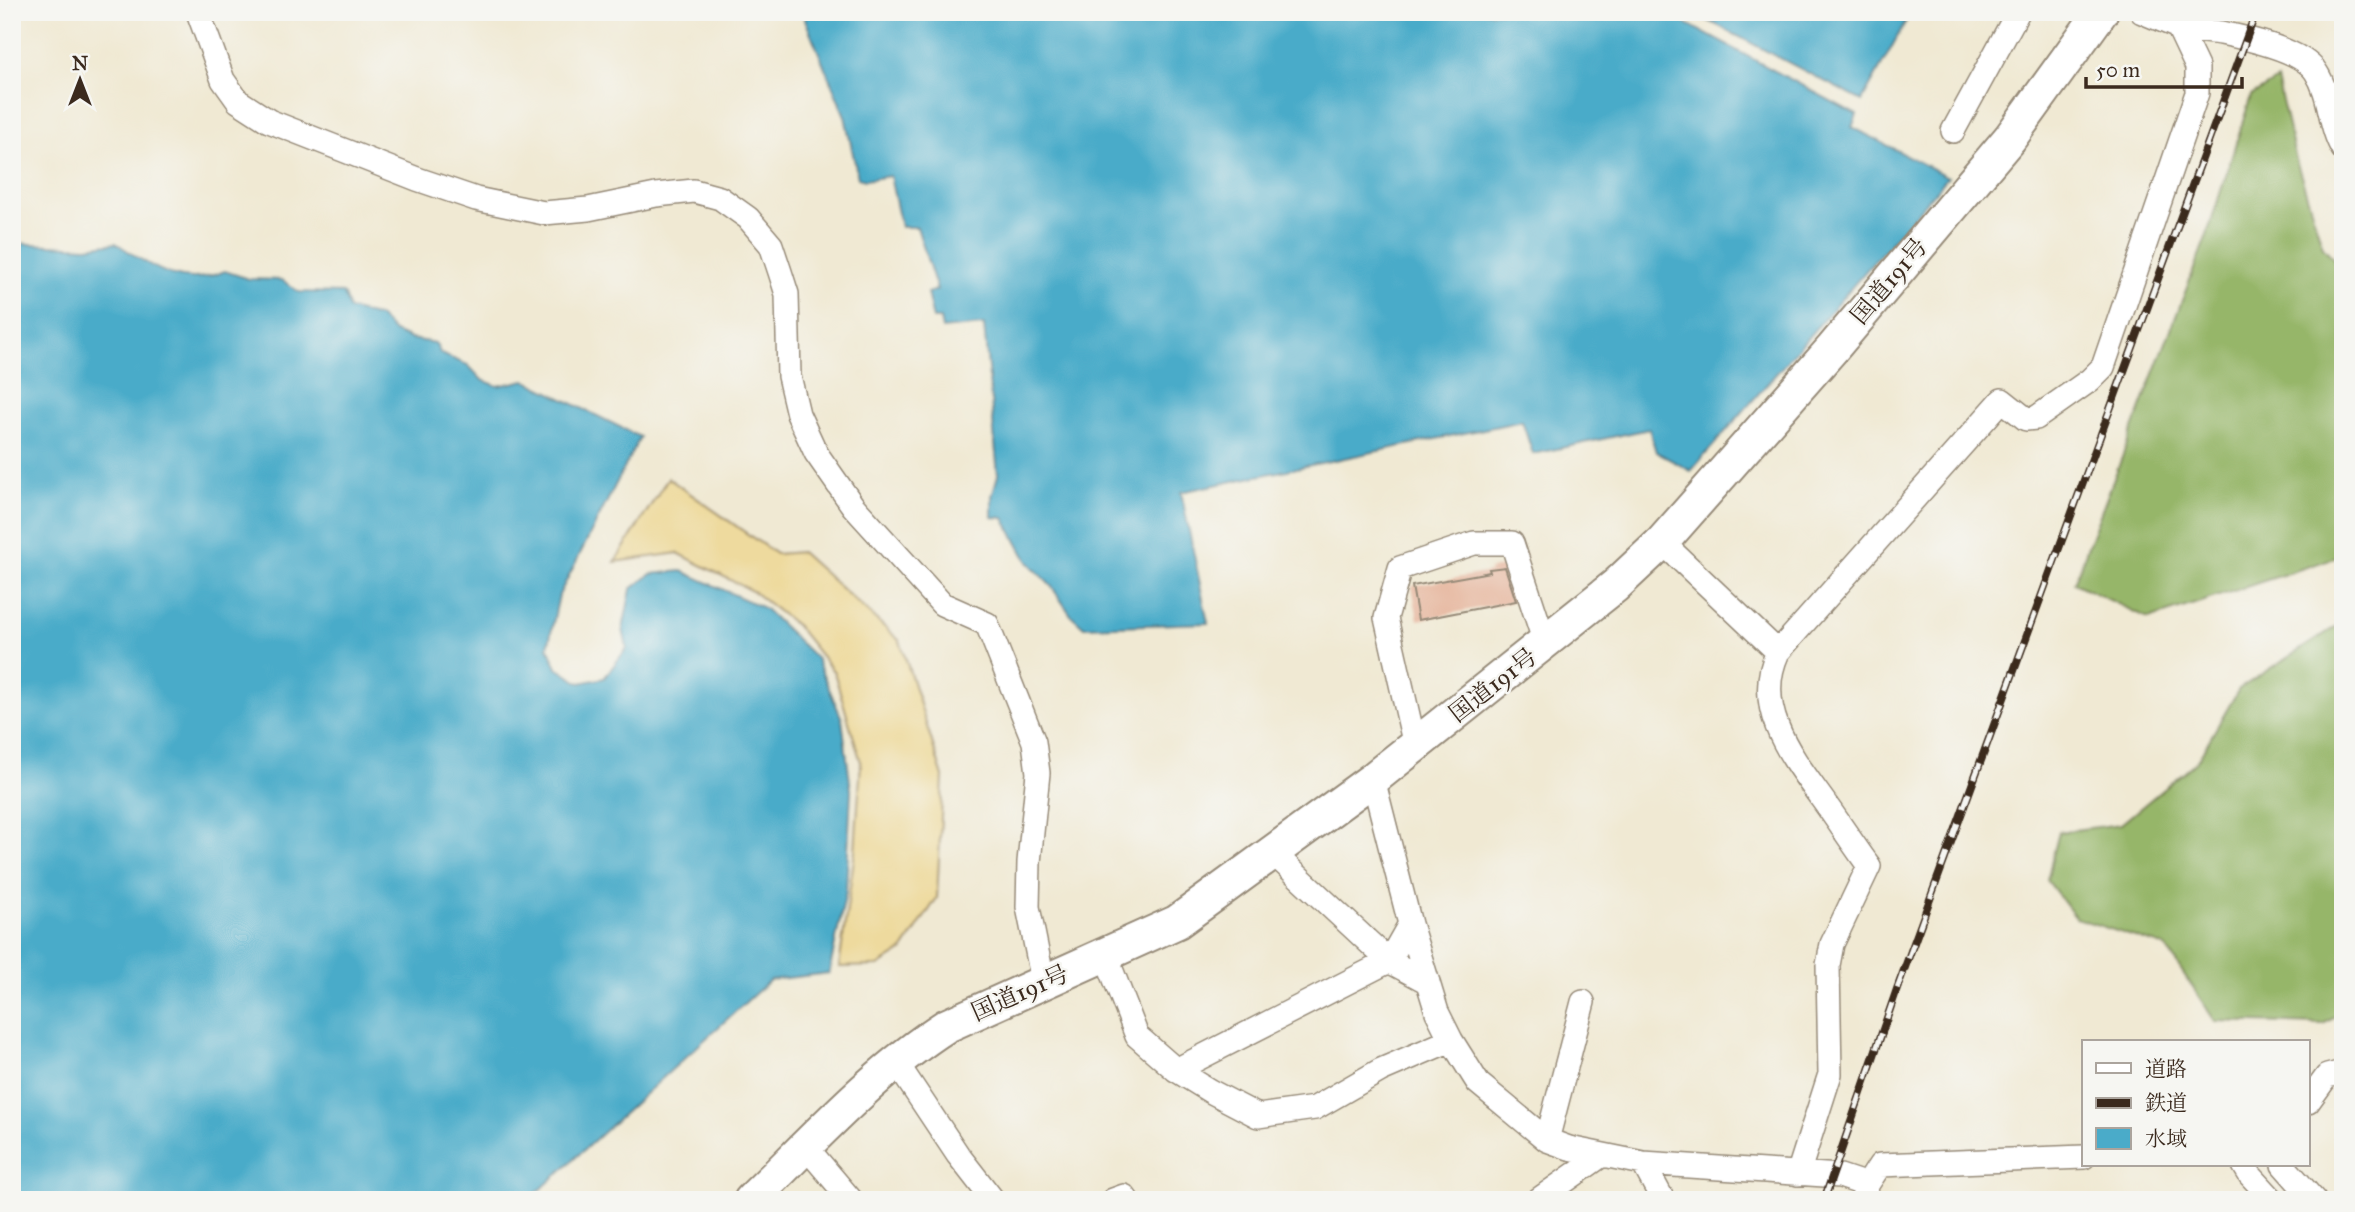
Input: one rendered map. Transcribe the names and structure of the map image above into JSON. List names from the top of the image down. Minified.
{"streets":{"highway":["国道191号"]},"legend":["道路","鉄道","水域"],"scale_bar":"50 m","north":"top"}
